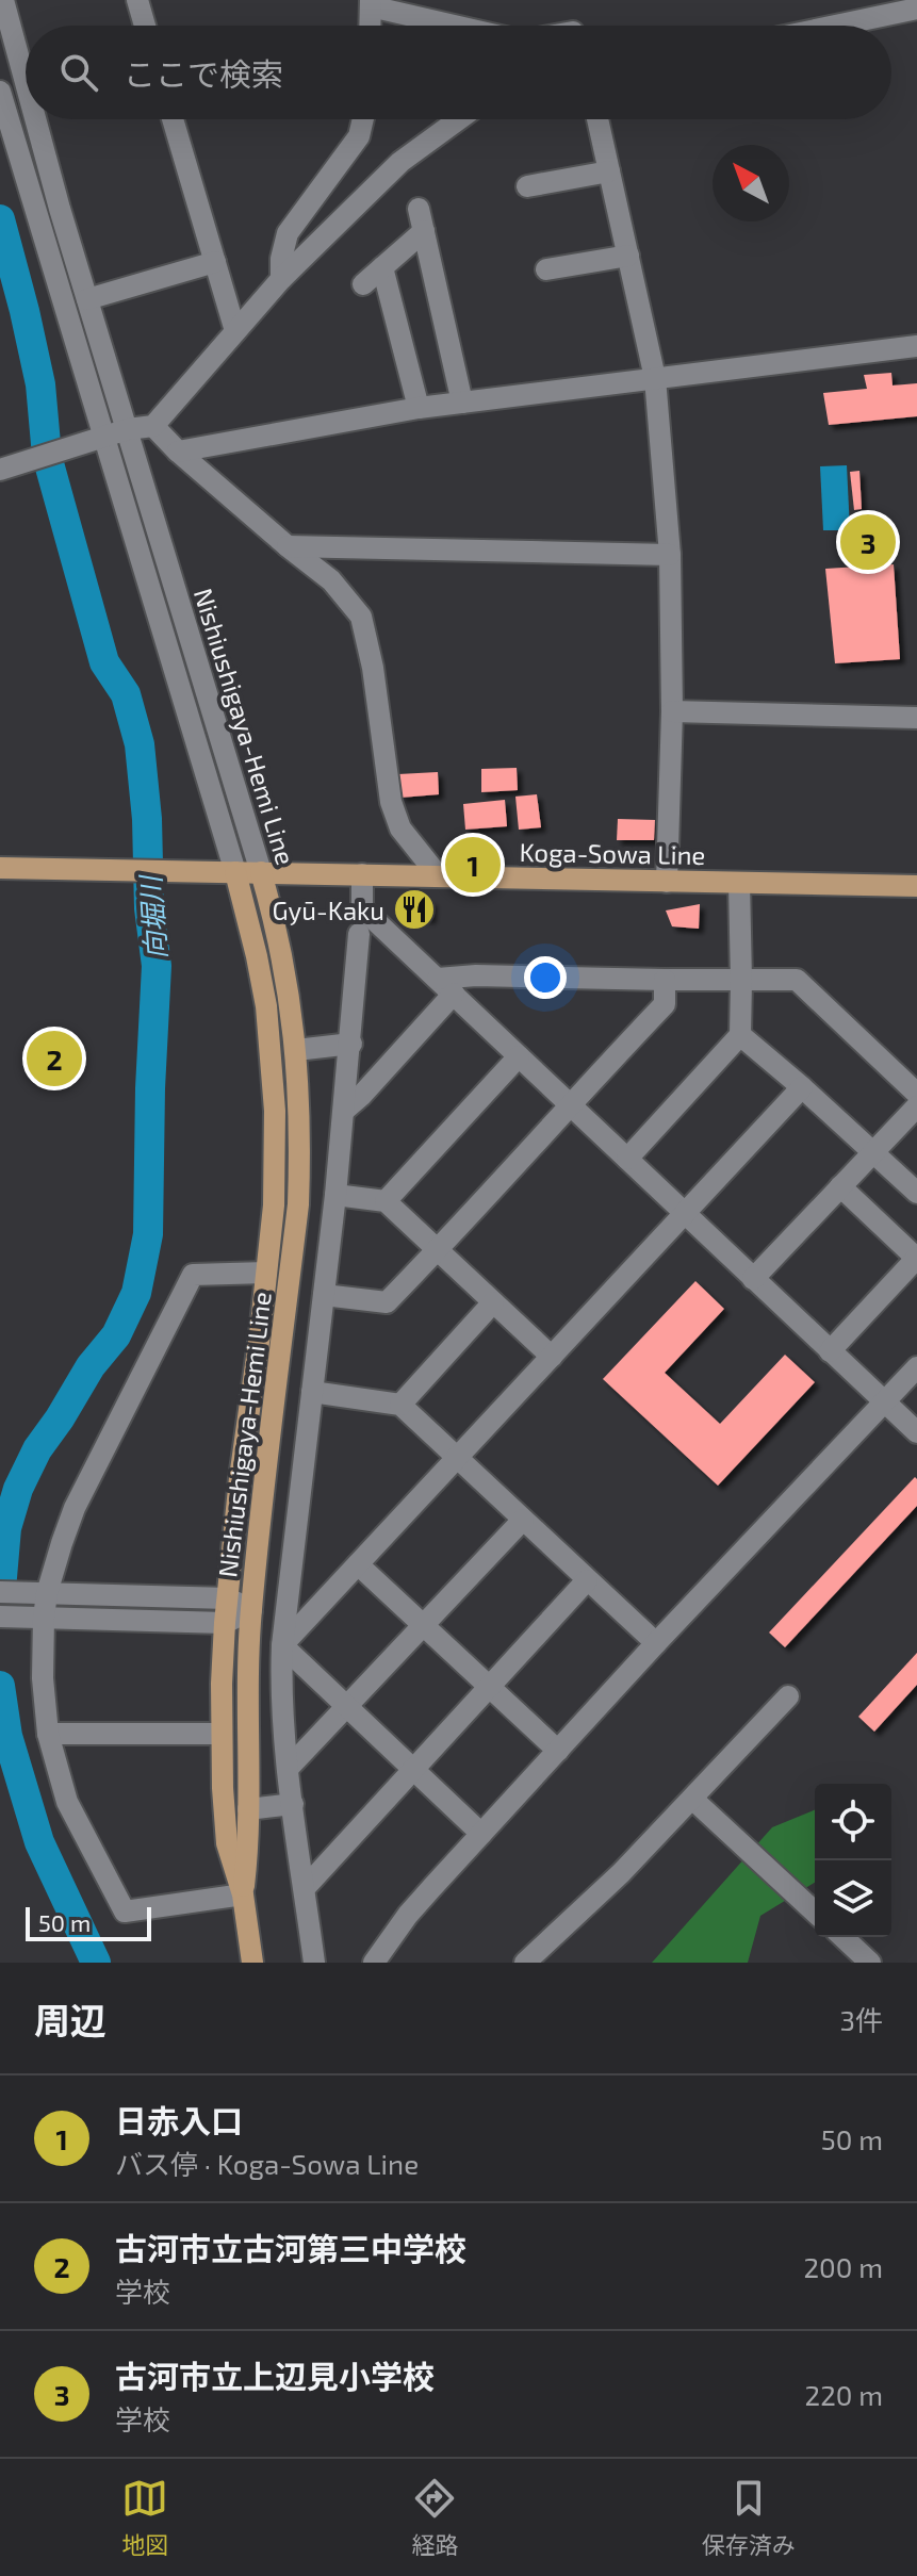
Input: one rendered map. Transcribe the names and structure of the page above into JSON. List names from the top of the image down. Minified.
{"streets":{"main road":["Nishiushigaya-Hemi Line","Koga-Sowa Line"]},"crossings":[["Nishiushigaya-Hemi Line","Koga-Sowa Line"]],"water":["向堀川"],"places":{"restaurant":["Gyū-Kaku"]},"scale_bar":"50 m","north":"top left","page":{"search":"ここで検索","pins":["3","1","2"],"scale":"50 m","heading":["周辺","3件"],"list":[{"mark":"1","name":"日赤入口","note":"バス停 · Koga-Sowa Line","value":"50 m"},{"mark":"2","name":"古河市立古河第三中学校","note":"学校","value":"200 m"},{"mark":"3","name":"古河市立上辺見小学校","note":"学校","value":"220 m"}],"nav":["地図","経路","保存済み"]}}
